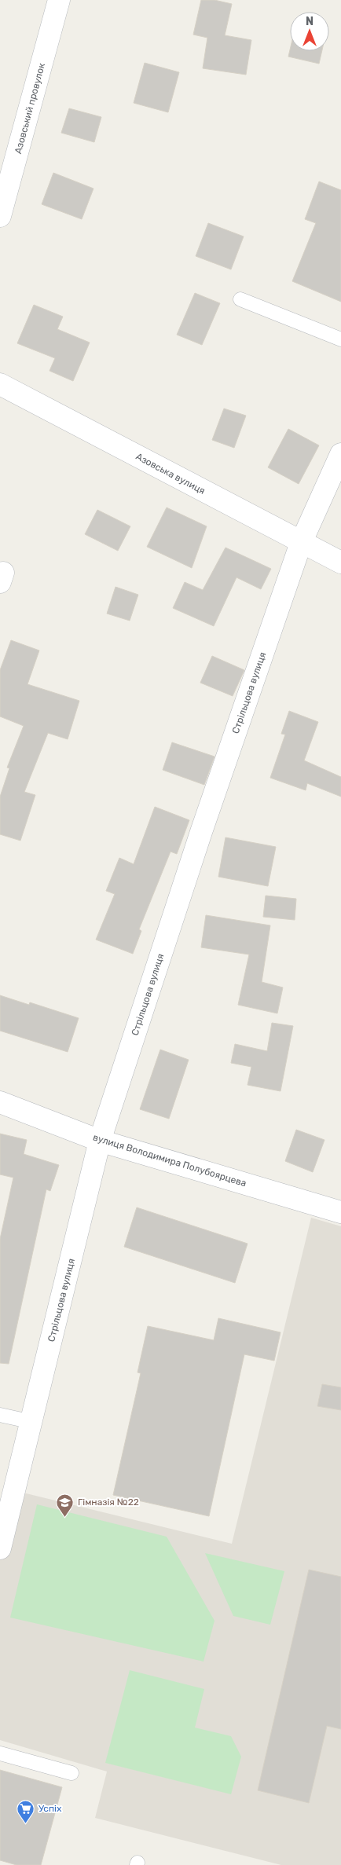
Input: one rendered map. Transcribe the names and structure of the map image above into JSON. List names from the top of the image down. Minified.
{"streets":{"street":["Азовський провулок","Азовська вулиця","Стрільцова вулиця","вулиця Володимира Полубоярцева"]},"crossings":[["Азовська вулиця","Стрільцова вулиця"],["Стрільцова вулиця","вулиця Володимира Полубоярцева"]],"places":{"school or university":["Гімназія №22"],"supermarket":["Успіх"]},"north":"top"}
